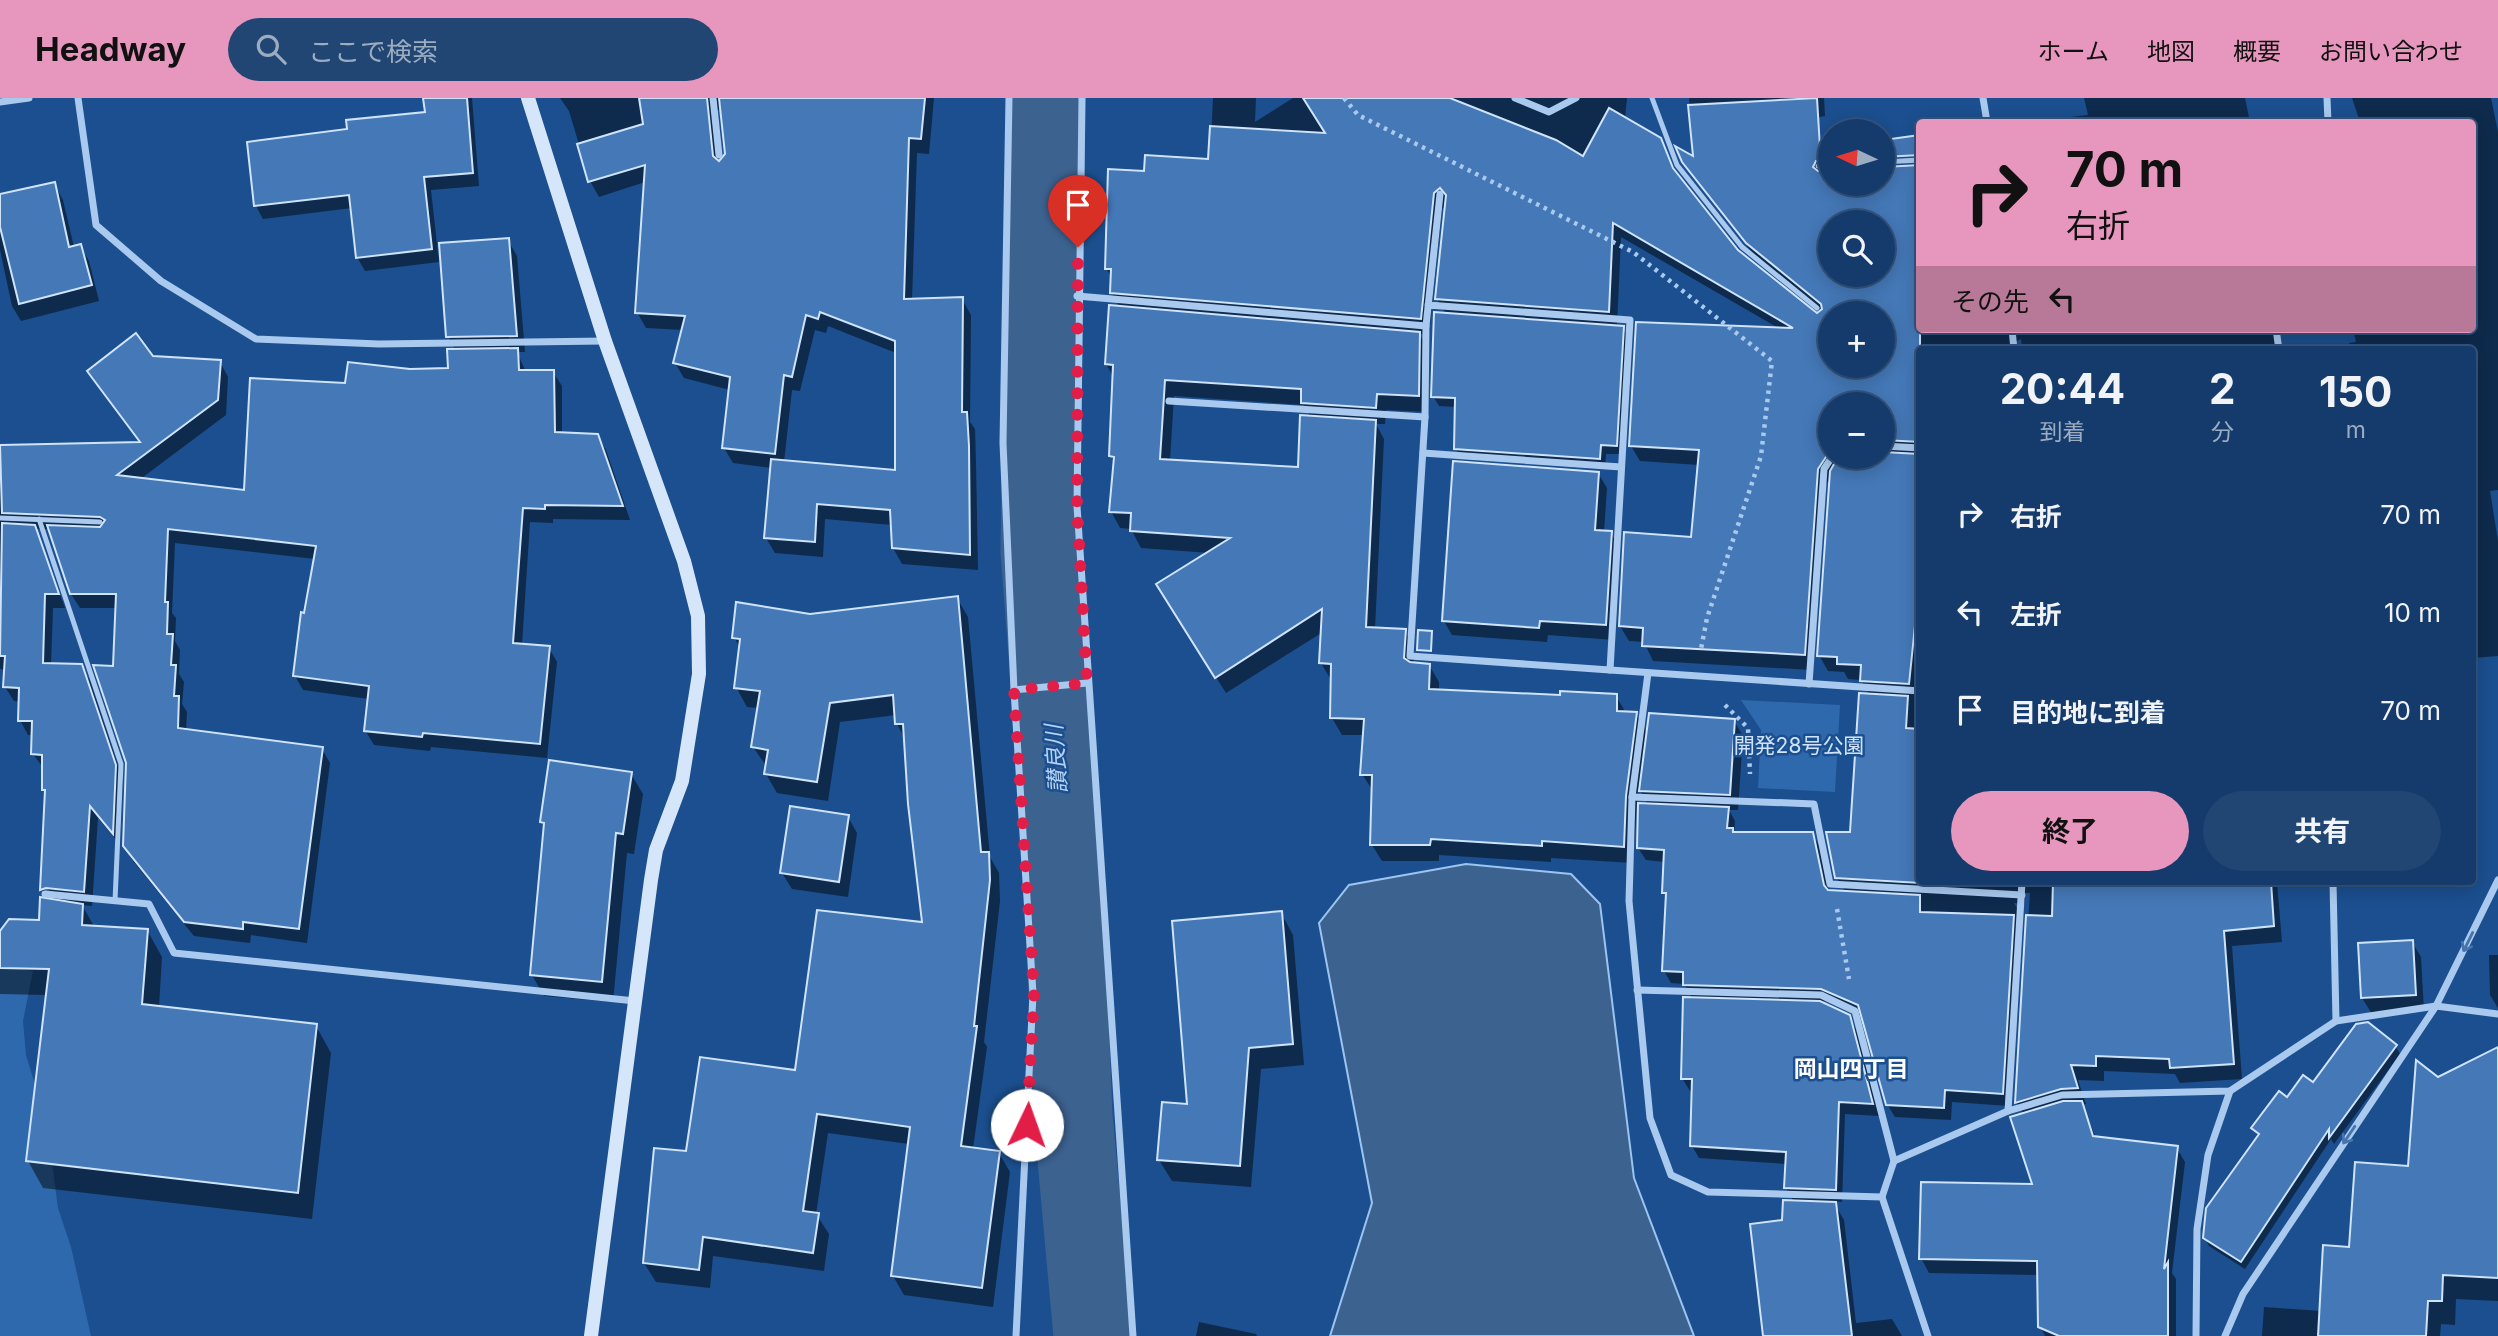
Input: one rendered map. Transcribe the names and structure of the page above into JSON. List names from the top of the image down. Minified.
{"districts":["岡山四丁目"],"water":["讃良川"],"parks":["開発28号公園"],"north":"left","page":{"header":"Headway","search":"ここで検索","nav":["ホーム","地図","概要","お問い合わせ"],"map_buttons":["+","−"],"turn":["70 m","右折"],"then":"その先","eta":["20:44","到着","2","分","150","m"],"list":[{"name":"右折","value":"70 m"},{"name":"左折","value":"10 m"},{"name":"目的地に到着","value":"70 m"}],"buttons":["終了","共有"]}}
